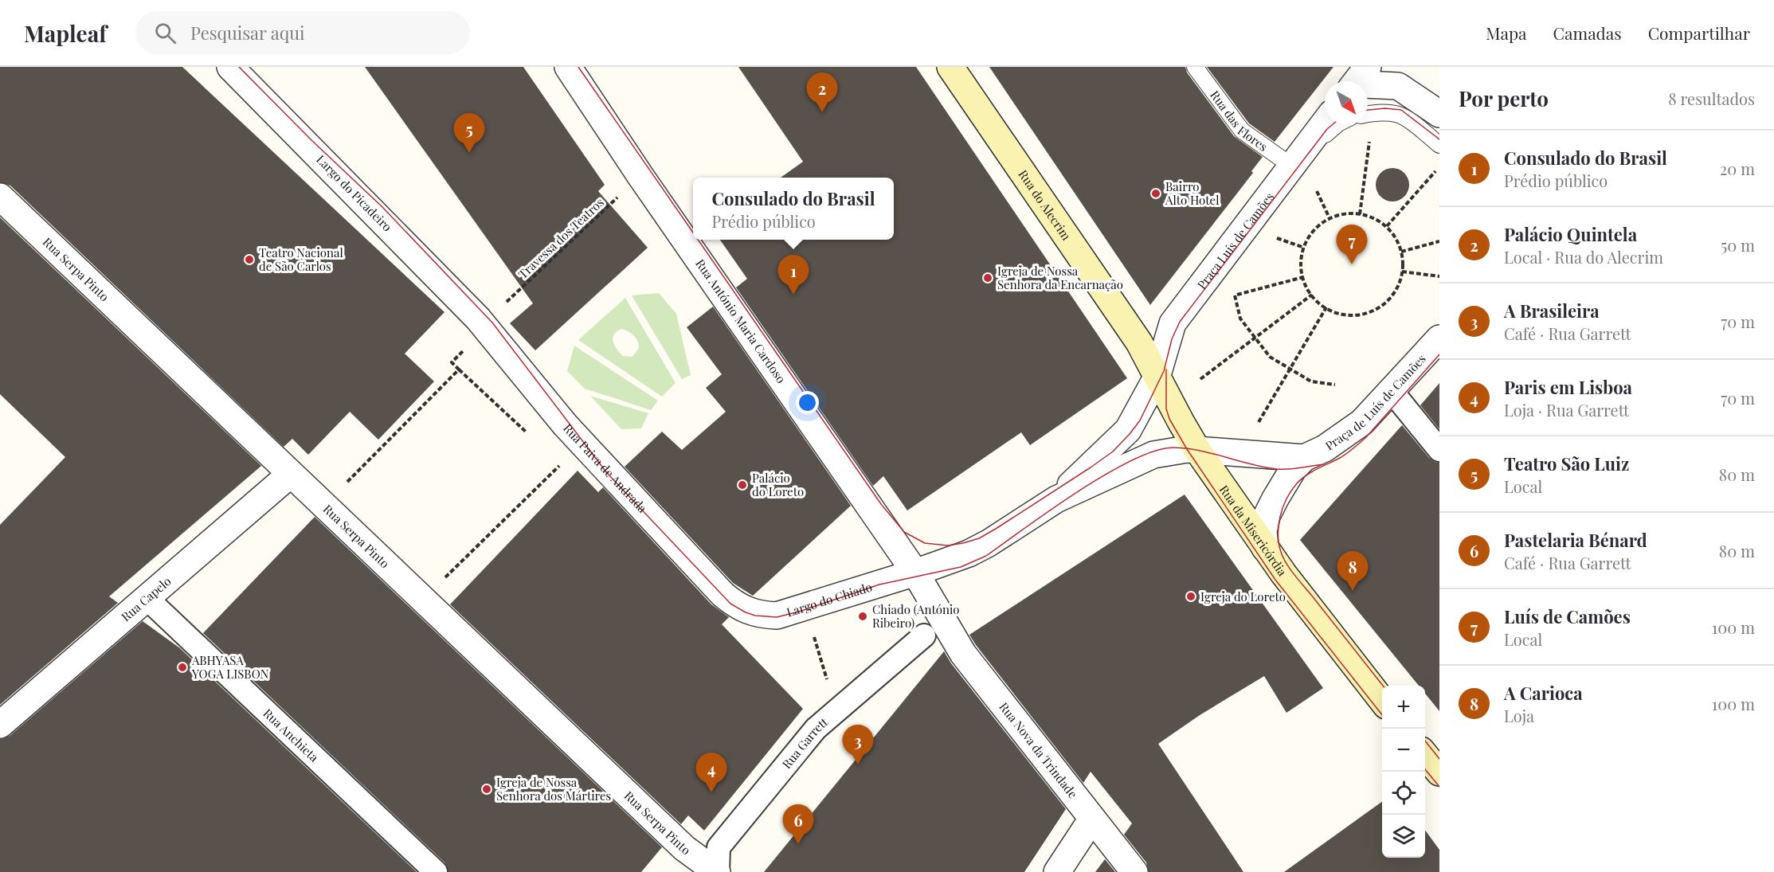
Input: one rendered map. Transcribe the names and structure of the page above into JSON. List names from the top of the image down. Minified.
{"streets":{"main road":["Rua do Alecrim","Rua da Misericórdia"],"street":["Largo do Picadeiro","Praça Luís de Camões","Rua Serpa Pinto","Rua António Maria Cardoso","Praça de Luís de Camões","Rua Paiva de Andrada","Rua Capelo","Largo do Chiado","Rua Anchieta","Rua Garrett","Rua Nova da Trindade"],"lane":["Rua das Flores"],"path":["Travessa dos Teatros"]},"crossings":[["Rua das Flores","Praça Luís de Camões"],["Largo do Picadeiro","Travessa dos Teatros"],["Largo do Picadeiro","Rua Paiva de Andrada"],["Rua do Alecrim","Rua da Misericórdia"],["Travessa dos Teatros","Rua António Maria Cardoso"],["Travessa dos Teatros","Rua Paiva de Andrada"],["Praça Luís de Camões","Rua da Misericórdia"],["Praça Luís de Camões","Largo do Chiado"],["Rua Serpa Pinto","Rua Capelo"],["Rua Serpa Pinto","Rua Garrett"],["Rua António Maria Cardoso","Largo do Chiado"],["Rua Paiva de Andrada","Largo do Chiado"],["Rua da Misericórdia","Largo do Chiado"],["Rua Capelo","Rua Anchieta"],["Rua Garrett","Rua Nova da Trindade"]],"places":["Bairro Alto Hotel","Teatro Nacional de São Carlos","Igreja de Nossa Senhora da Encarnação","Palácio do Loreto","Igreja do Loreto","Chiado (António Ribeiro)","ABHYASA YOGA LISBON","Igreja de Nossa Senhora dos Mártires"],"north":"bottom right","page":{"header":"Mapleaf","search":"Pesquisar aqui","nav":["Mapa","Camadas","Compartilhar"],"heading":["Por perto","8 resultados"],"pins":["2","5","7","1","8","3","4","6"],"list":[{"mark":"1","name":"Consulado do Brasil","note":"Prédio público","value":"20 m"},{"mark":"2","name":"Palácio Quintela","note":"Local · Rua do Alecrim","value":"50 m"},{"mark":"3","name":"A Brasileira","note":"Café · Rua Garrett","value":"70 m"},{"mark":"4","name":"Paris em Lisboa","note":"Loja · Rua Garrett","value":"70 m"},{"mark":"5","name":"Teatro São Luiz","note":"Local","value":"80 m"},{"mark":"6","name":"Pastelaria Bénard","note":"Café · Rua Garrett","value":"80 m"},{"mark":"7","name":"Luís de Camões","note":"Local","value":"100 m"},{"mark":"8","name":"A Carioca","note":"Loja","value":"100 m"}],"popup":["Consulado do Brasil","Prédio público"],"map_buttons":["+","−"]}}
